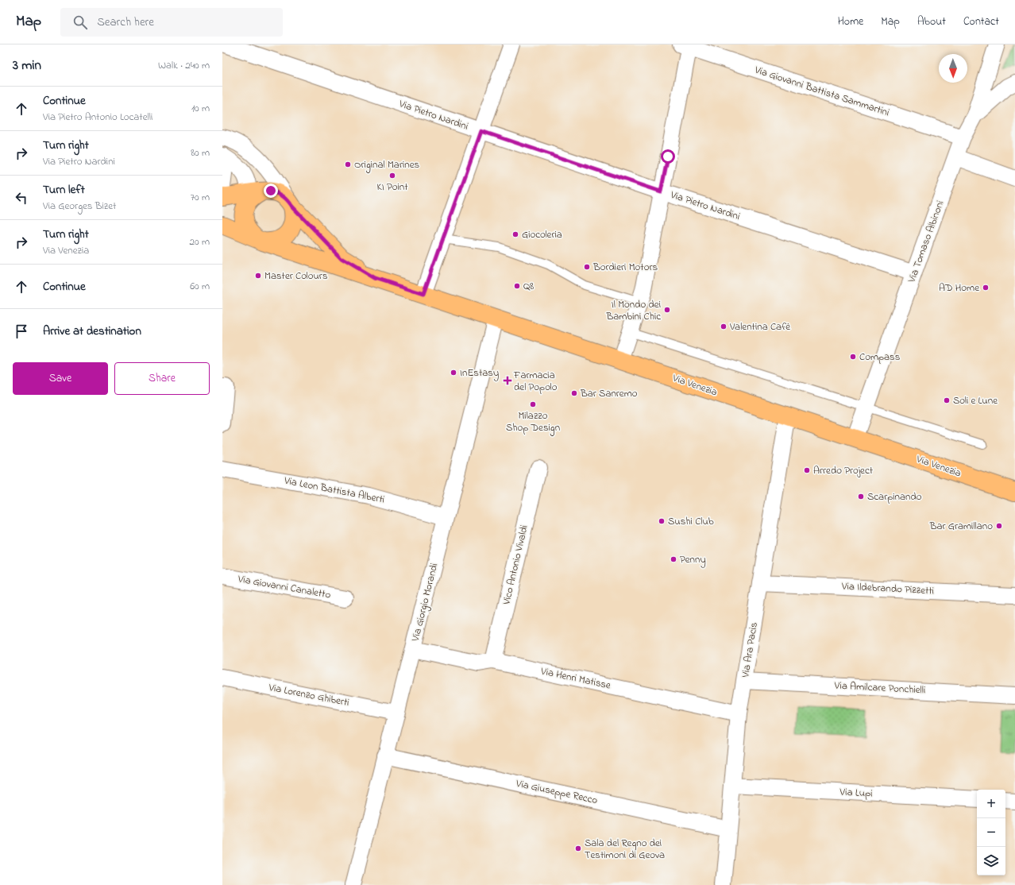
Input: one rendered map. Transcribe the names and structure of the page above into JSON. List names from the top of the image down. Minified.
{"streets":{"main road":["Via Venezia"],"street":["Via Giovanni Battista Sammartini","Via Pietro Nardini","Via Tomaso Albinoni","Via Leon Battista Alberti","Vico Antonio Vivaldi","Via Giovanni Canaletto","Via Ildebrando Pizzetti","Via Giorgio Morandi","Via Ara Pacis","Via Henri Matisse","Via Amilcare Ponchielli","Via Lorenzo Ghiberti","Via Giuseppe Recco","Via Lupi"]},"crossings":[["Via Giovanni Battista Sammartini","Via Tomaso Albinoni"],["Via Pietro Nardini","Via Tomaso Albinoni"],["Via Tomaso Albinoni","Via Venezia"],["Via Venezia","Via Giorgio Morandi"],["Via Venezia","Via Ara Pacis"],["Via Leon Battista Alberti","Via Giorgio Morandi"],["Vico Antonio Vivaldi","Via Henri Matisse"],["Via Ildebrando Pizzetti","Via Ara Pacis"],["Via Giorgio Morandi","Via Henri Matisse"],["Via Giorgio Morandi","Via Lorenzo Ghiberti"],["Via Giorgio Morandi","Via Giuseppe Recco"],["Via Ara Pacis","Via Henri Matisse"],["Via Ara Pacis","Via Amilcare Ponchielli"],["Via Ara Pacis","Via Giuseppe Recco"],["Via Ara Pacis","Via Lupi"]],"places":{"other":["Original Marines","KI Point","Giocoleria","Bordieri Motors","Master Colours","Q8","AD Home","Il Mondo dei Bambini Chic","Valentina Cafè","Compass","InEstasy","Bar Sanremo","Soli e Lune","Milazzo Shop Design","Arredo Project","Scarpinando","Sushi Club","Bar Gramillano","Penny","Sala del Regno dei Testimoni di Geova"],"health":["Farmacia del Popolo"]},"north":"bottom","page":{"header":"Map","search":"Search here","nav":["Home","Map","About","Contact"],"heading":["3 min","Walk · 240 m"],"list":[["Continue","Via Pietro Antonio Locatelli","10 m"],["Turn right","Via Pietro Nardini","80 m"],["Turn left","Via Georges Bizet","70 m"],["Turn right","Via Venezia","20 m"],["Continue","60 m"],"Arrive at destination"],"buttons":["Save","Share"],"map_buttons":["+","−"]}}
